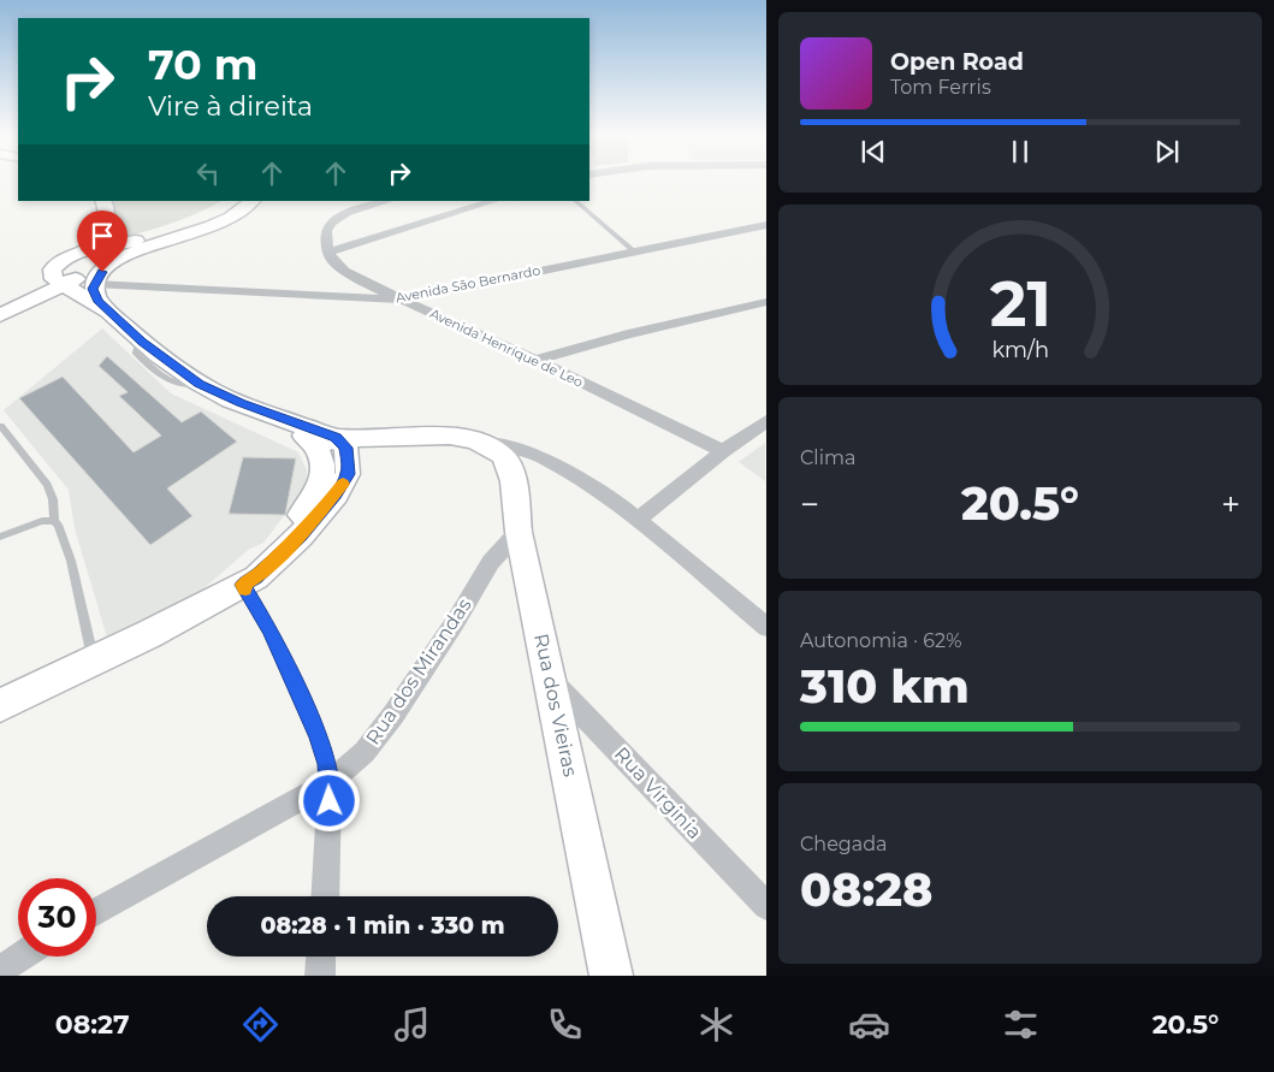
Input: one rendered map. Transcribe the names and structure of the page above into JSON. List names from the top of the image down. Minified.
{"streets":{"main road":["Rua dos Vieiras"],"street":["Avenida São Bernardo","Avenida Henríque de Leo","Rua dos Mirandas","Rua Virginia"]},"crossings":[["Avenida São Bernardo","Avenida Henríque de Leo"],["Rua dos Mirandas","Rua dos Vieiras"],["Rua dos Vieiras","Rua Virginia"]],"page":{"turn":["70 m","Vire à direita"],"song":["Open Road","Tom Ferris"],"tile":["Clima",["Autonomia · 62%","310 km"],["Chegada","08:28"]],"heat":["−","20.5°","+"],"limit":"30","trip":"08:28 · 1 min · 330 m","tabs":["08:27","20.5°"],"gauge":["21","km/h"]}}
